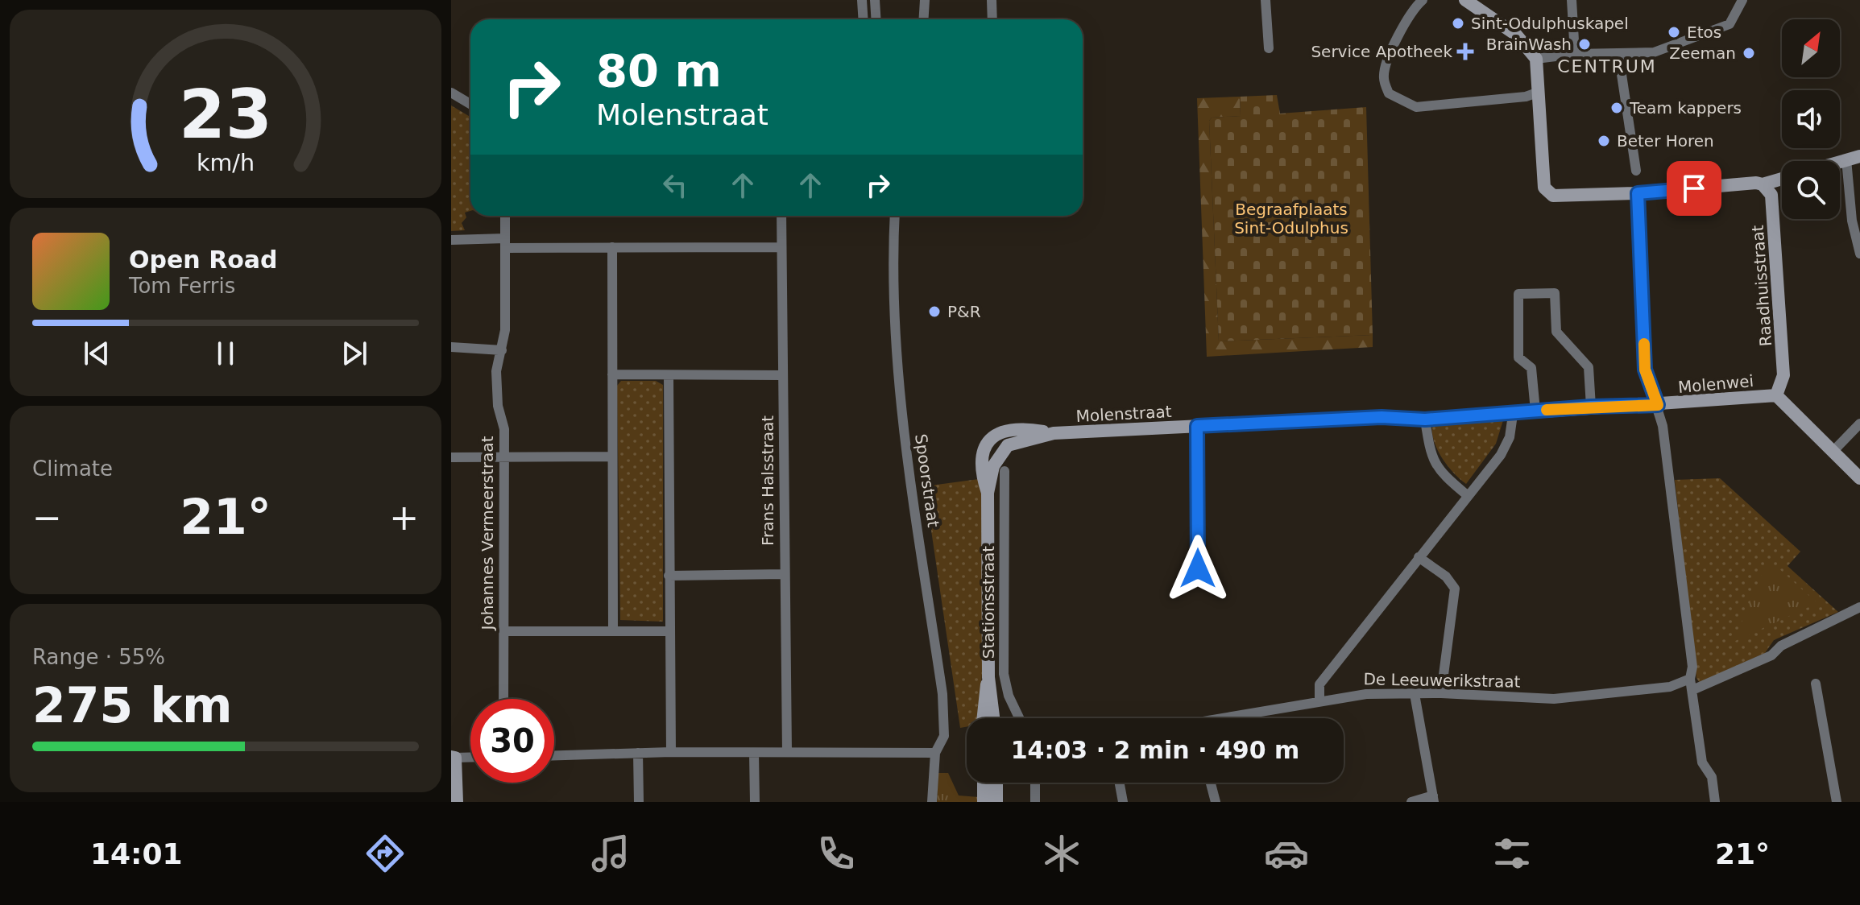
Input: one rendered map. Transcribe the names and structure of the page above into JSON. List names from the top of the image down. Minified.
{"streets":{"street":["Raadhuisstraat","Molenwei","Molenstraat","Frans Halsstraat","Spoorstraat","Johannes Vermeerstraat","Stationsstraat","De Leeuwerikstraat"]},"crossings":[["Raadhuisstraat","Molenwei"],["Molenwei","Molenstraat"],["Molenstraat","Stationsstraat"]],"districts":["CENTRUM"],"parks":["Begraafplaats Sint-Odulphus"],"places":{"other":["Sint-Odulphuskapel","Etos","BrainWash","Zeeman","Team kappers","Beter Horen","P&R"],"health":["Service Apotheek"]},"north":"top right","page":{"turn":["80 m","Molenstraat"],"song":["Open Road","Tom Ferris"],"tile":["Climate",["Range · 55%","275 km"]],"heat":["−","21°","+"],"limit":"30","trip":"14:03 · 2 min · 490 m","tabs":["14:01","21°"],"gauge":["23","km/h"]}}
